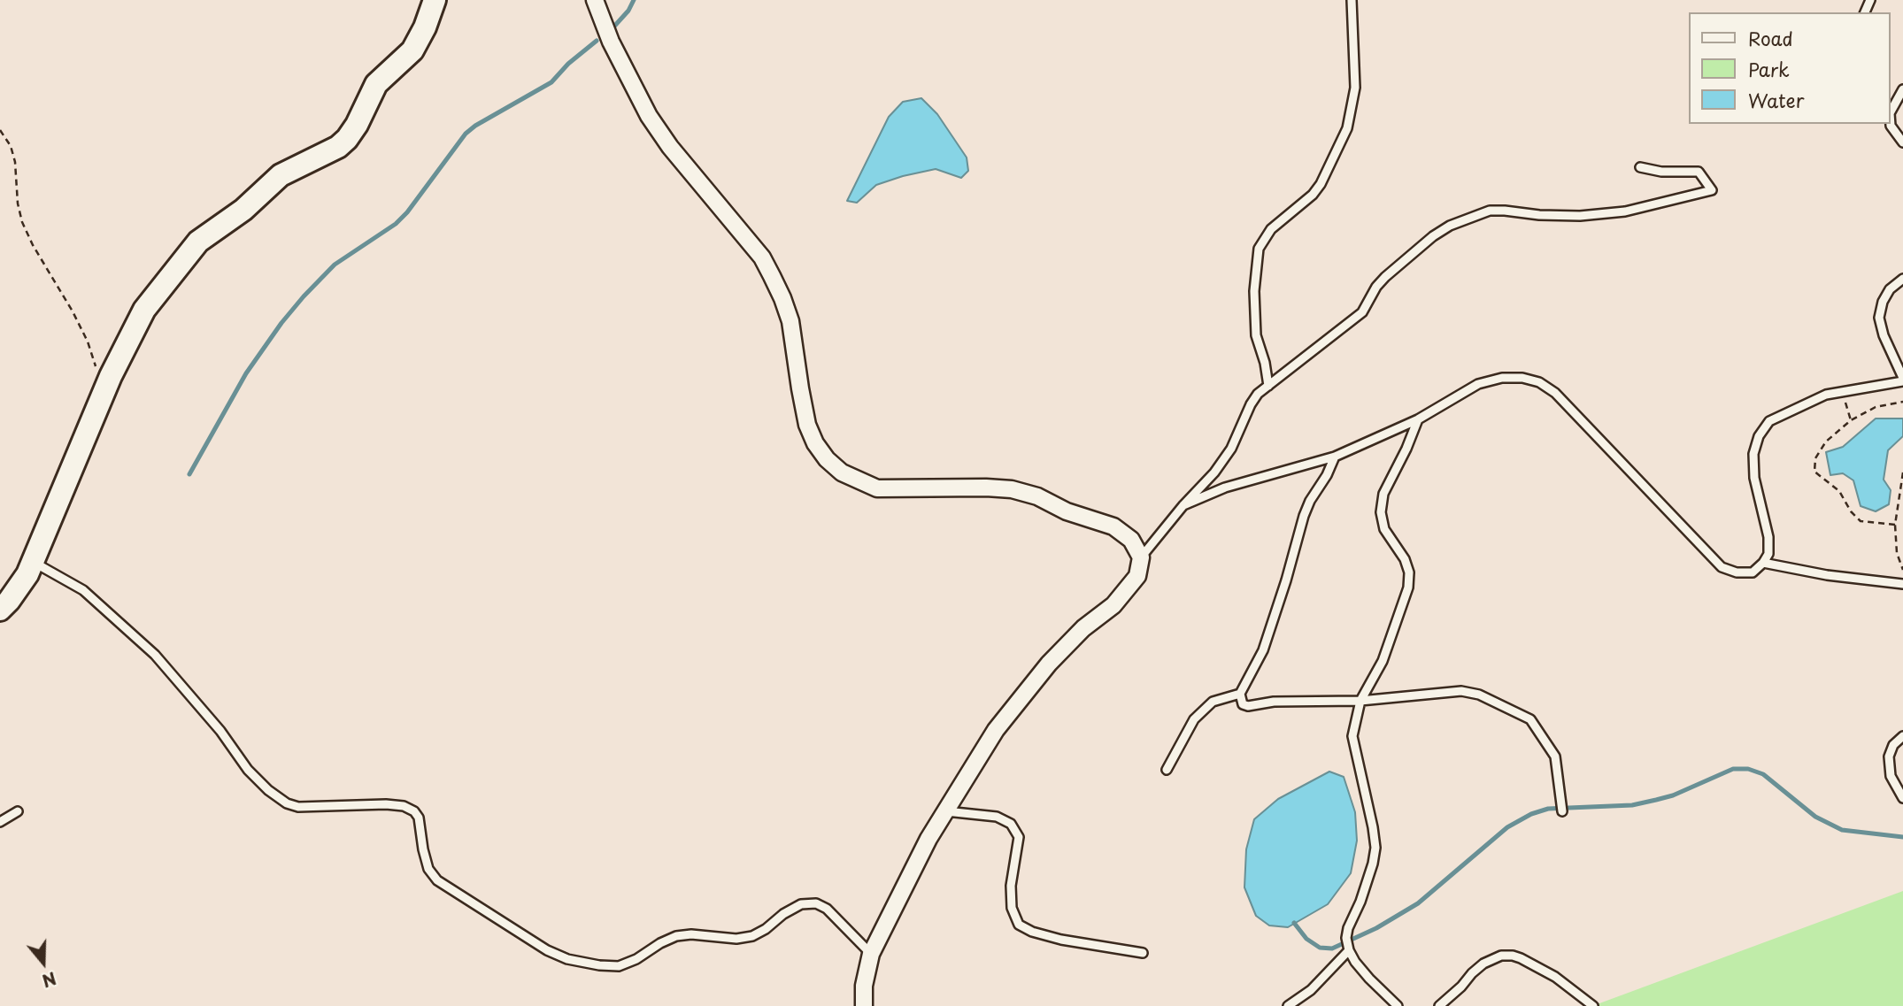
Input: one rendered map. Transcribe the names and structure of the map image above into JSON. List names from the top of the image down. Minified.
{"legend":["Road","Park","Water"],"north":"bottom"}
